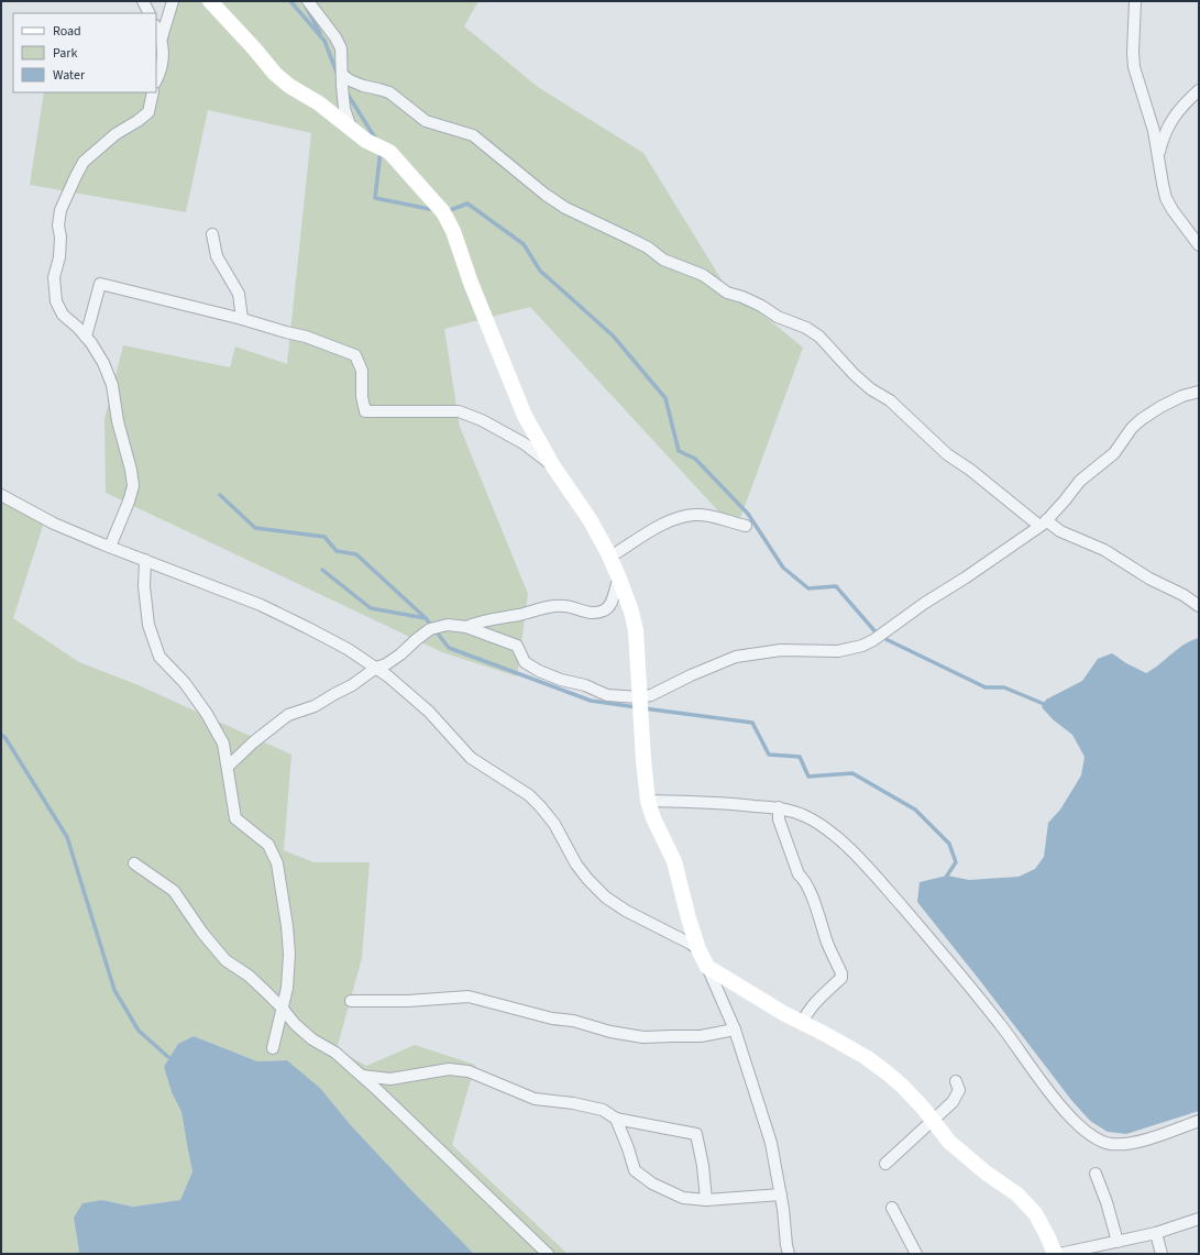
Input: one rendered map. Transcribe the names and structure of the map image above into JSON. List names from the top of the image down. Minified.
{"legend":["Road","Park","Water"]}
